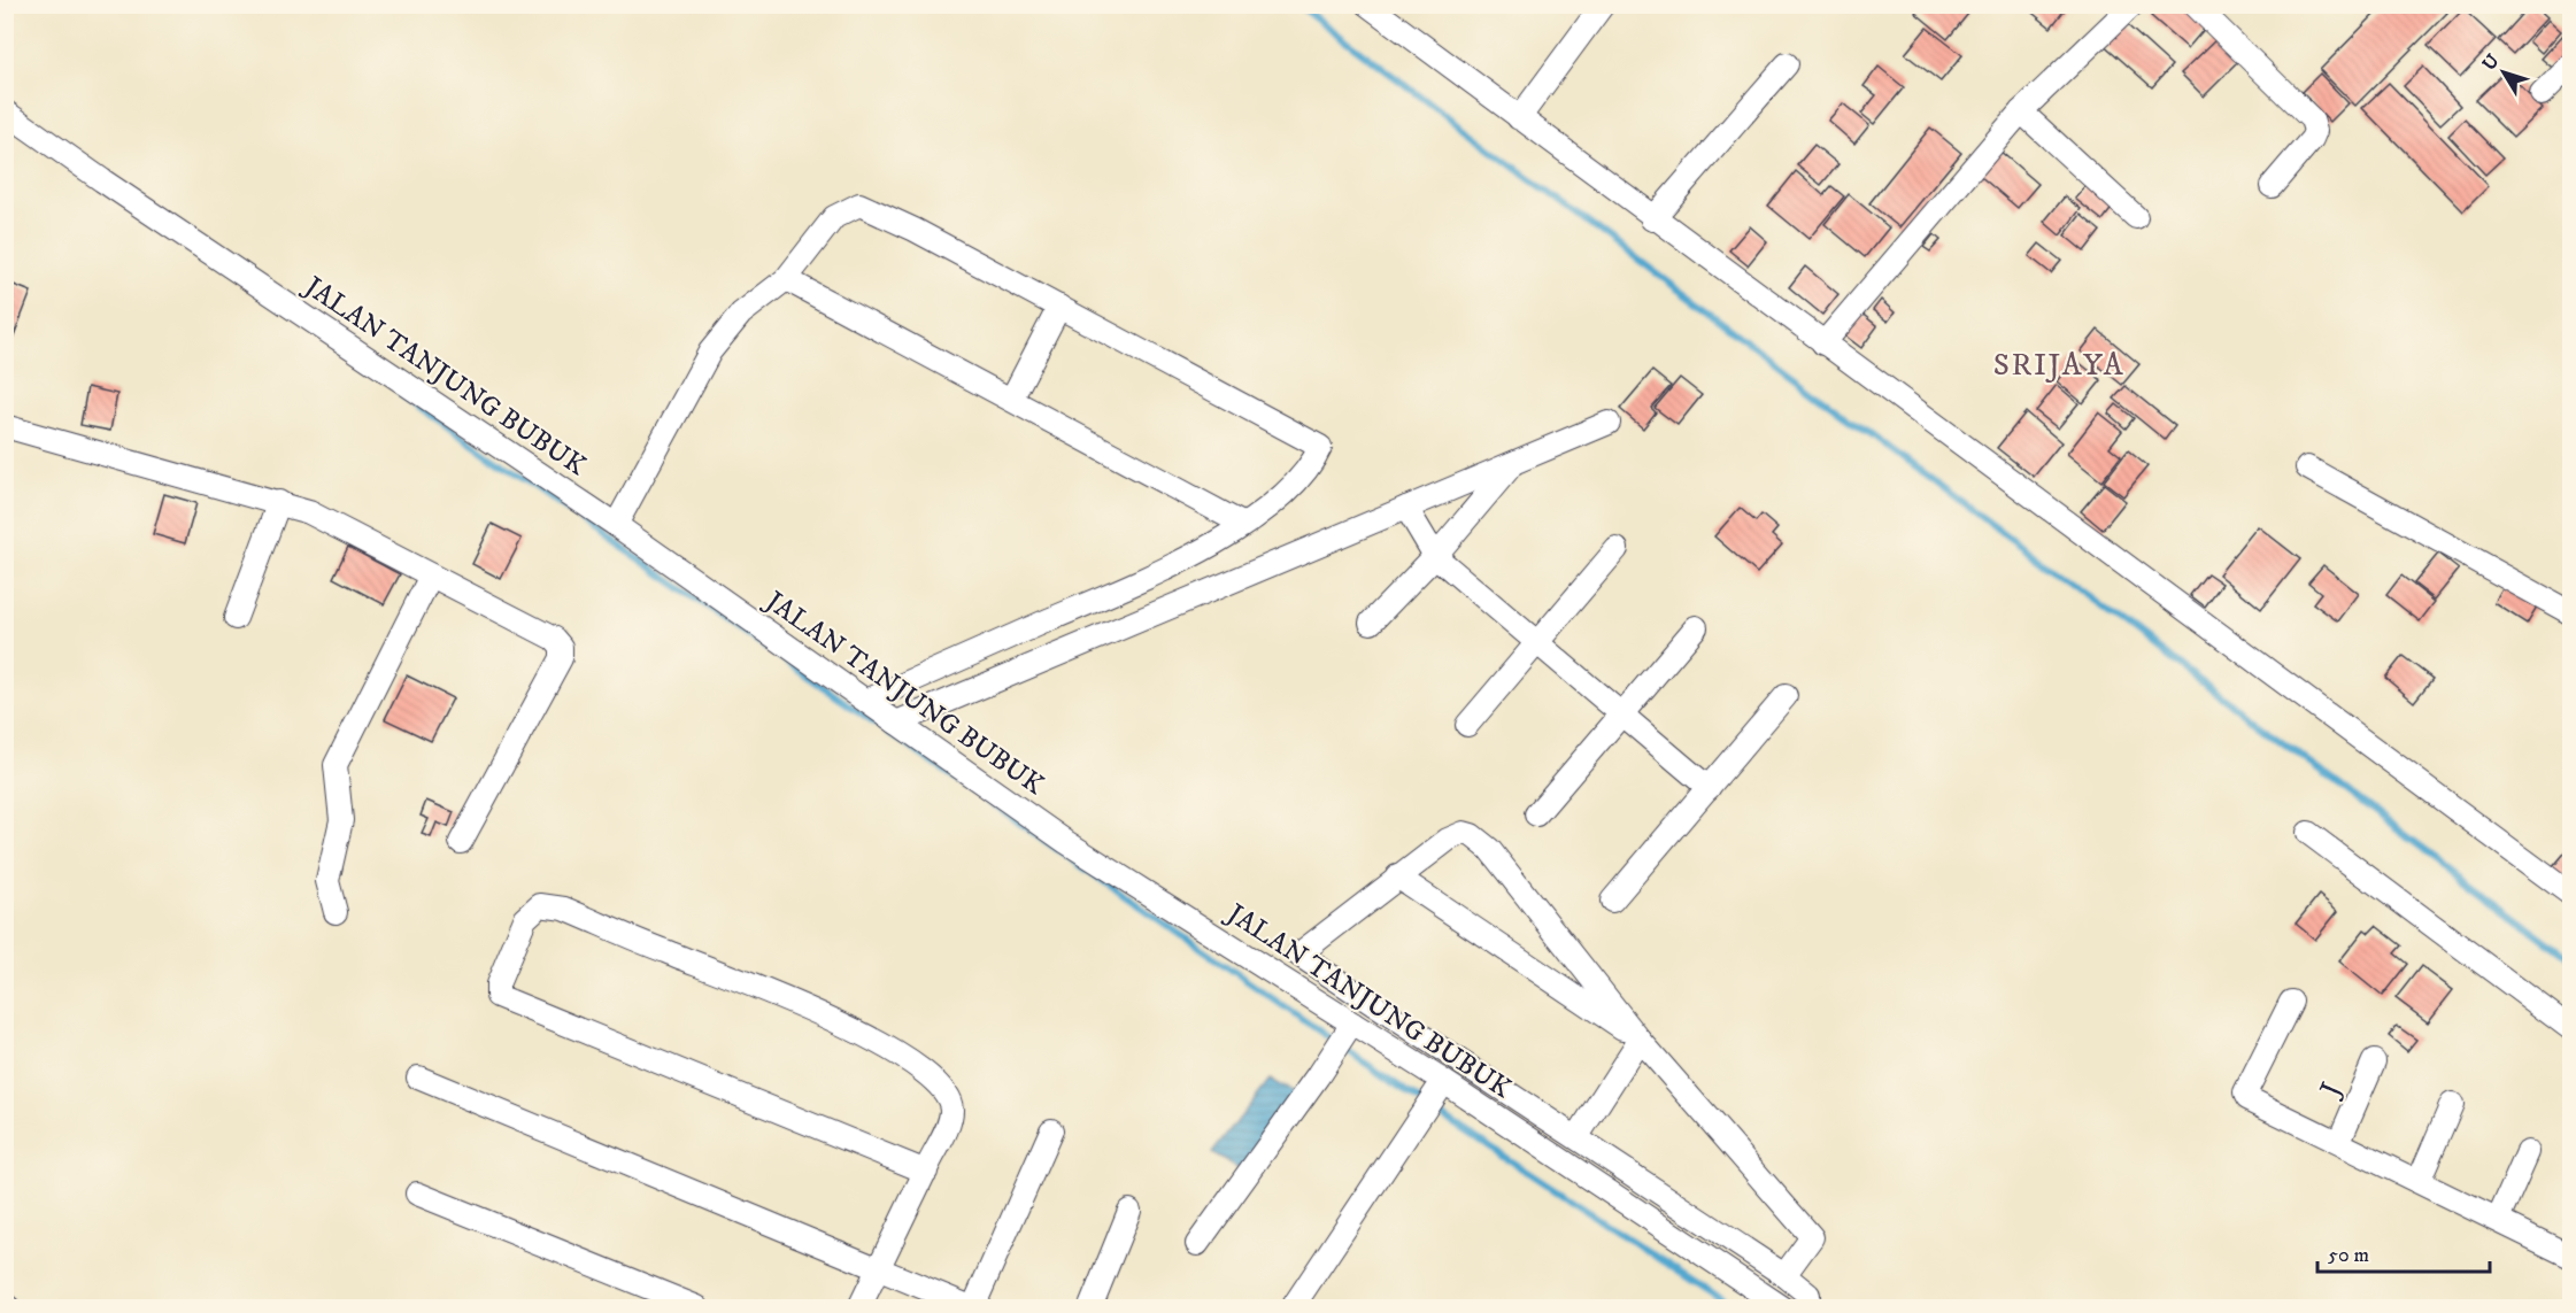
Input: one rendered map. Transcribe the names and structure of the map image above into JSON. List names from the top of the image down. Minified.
{"streets":{"street":["JALAN TANJUNG BUBUK","J"]},"districts":["SRIJAYA"],"scale_bar":"50 m","north":"top left"}
